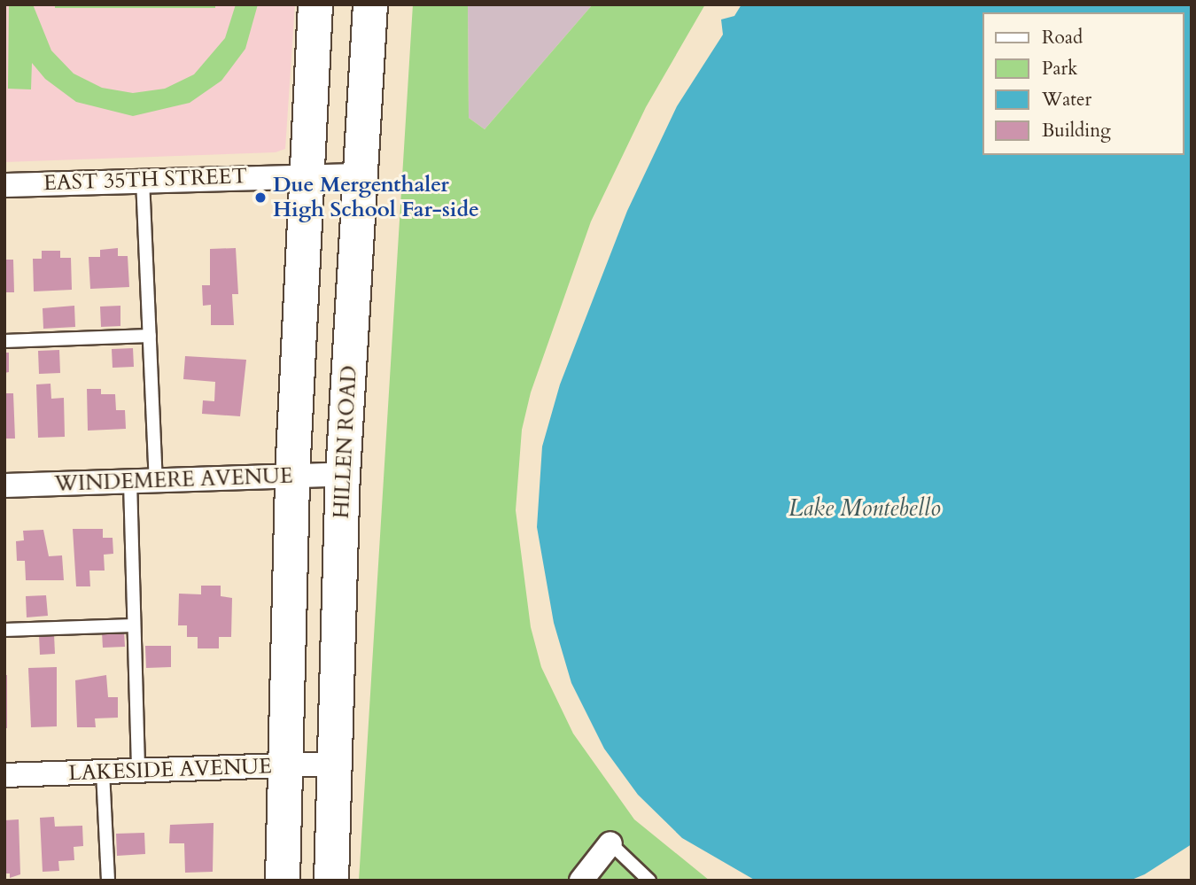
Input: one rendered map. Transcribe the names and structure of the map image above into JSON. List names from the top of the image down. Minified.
{"streets":{"main road":["HILLEN ROAD"],"street":["EAST 35TH STREET","WINDEMERE AVENUE","LAKESIDE AVENUE"]},"crossings":[["EAST 35TH STREET","HILLEN ROAD"],["HILLEN ROAD","WINDEMERE AVENUE"],["HILLEN ROAD","LAKESIDE AVENUE"]],"water":["Lake Montebello"],"places":["Due Mergenthaler High School Far-side"],"legend":["Road","Park","Water","Building"]}
